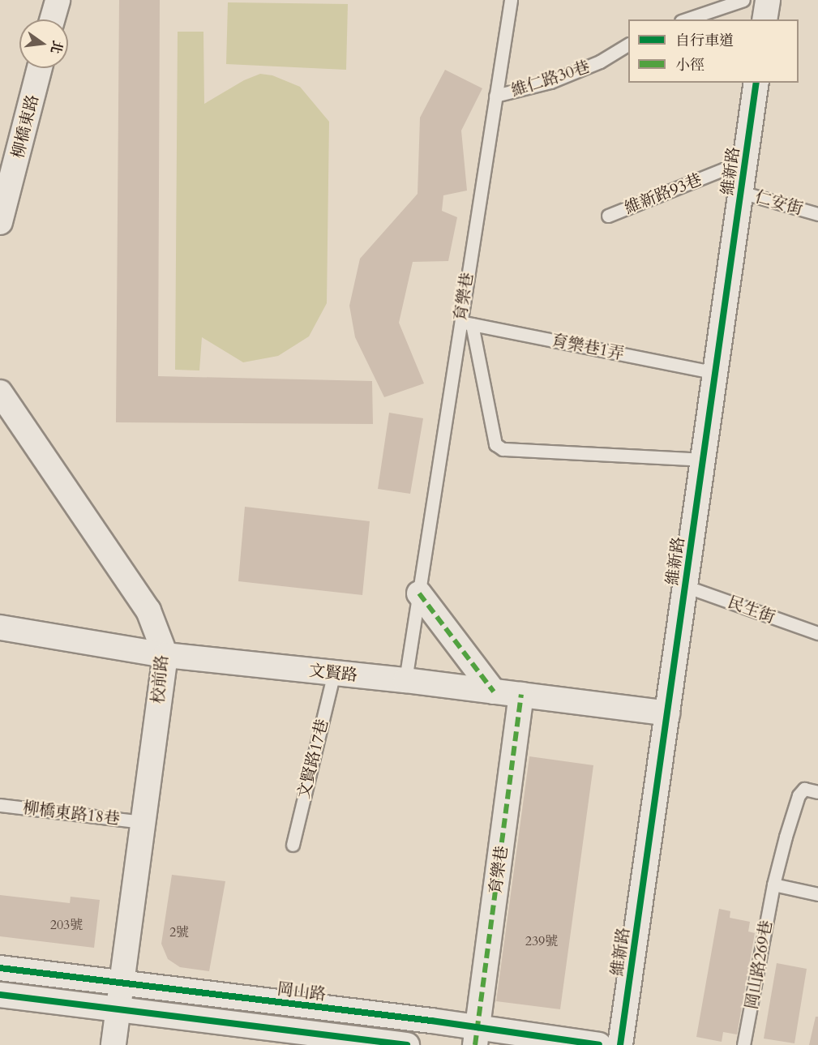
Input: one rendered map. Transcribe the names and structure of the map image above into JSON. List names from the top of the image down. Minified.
{"streets":{"street":["柳橋東路","維新路","育樂巷","文賢路","校前路","岡山路"],"lane":["維仁路30巷","維新路93巷","仁安街","育樂巷1弄","民生街","文賢路17巷","柳橋東路18巷","岡山路269巷"]},"crossings":[["維仁路30巷","育樂巷"],["維新路","維新路93巷"],["維新路","仁安街"],["維新路","育樂巷1弄"],["維新路","民生街"],["維新路","文賢路"],["育樂巷","育樂巷1弄"],["育樂巷","文賢路"],["育樂巷","岡山路"],["文賢路","校前路"],["文賢路","文賢路17巷"],["校前路","柳橋東路18巷"],["校前路","岡山路"]],"house_numbers":["203號","2號","239號"],"legend":["自行車道","小徑"],"north":"right"}
